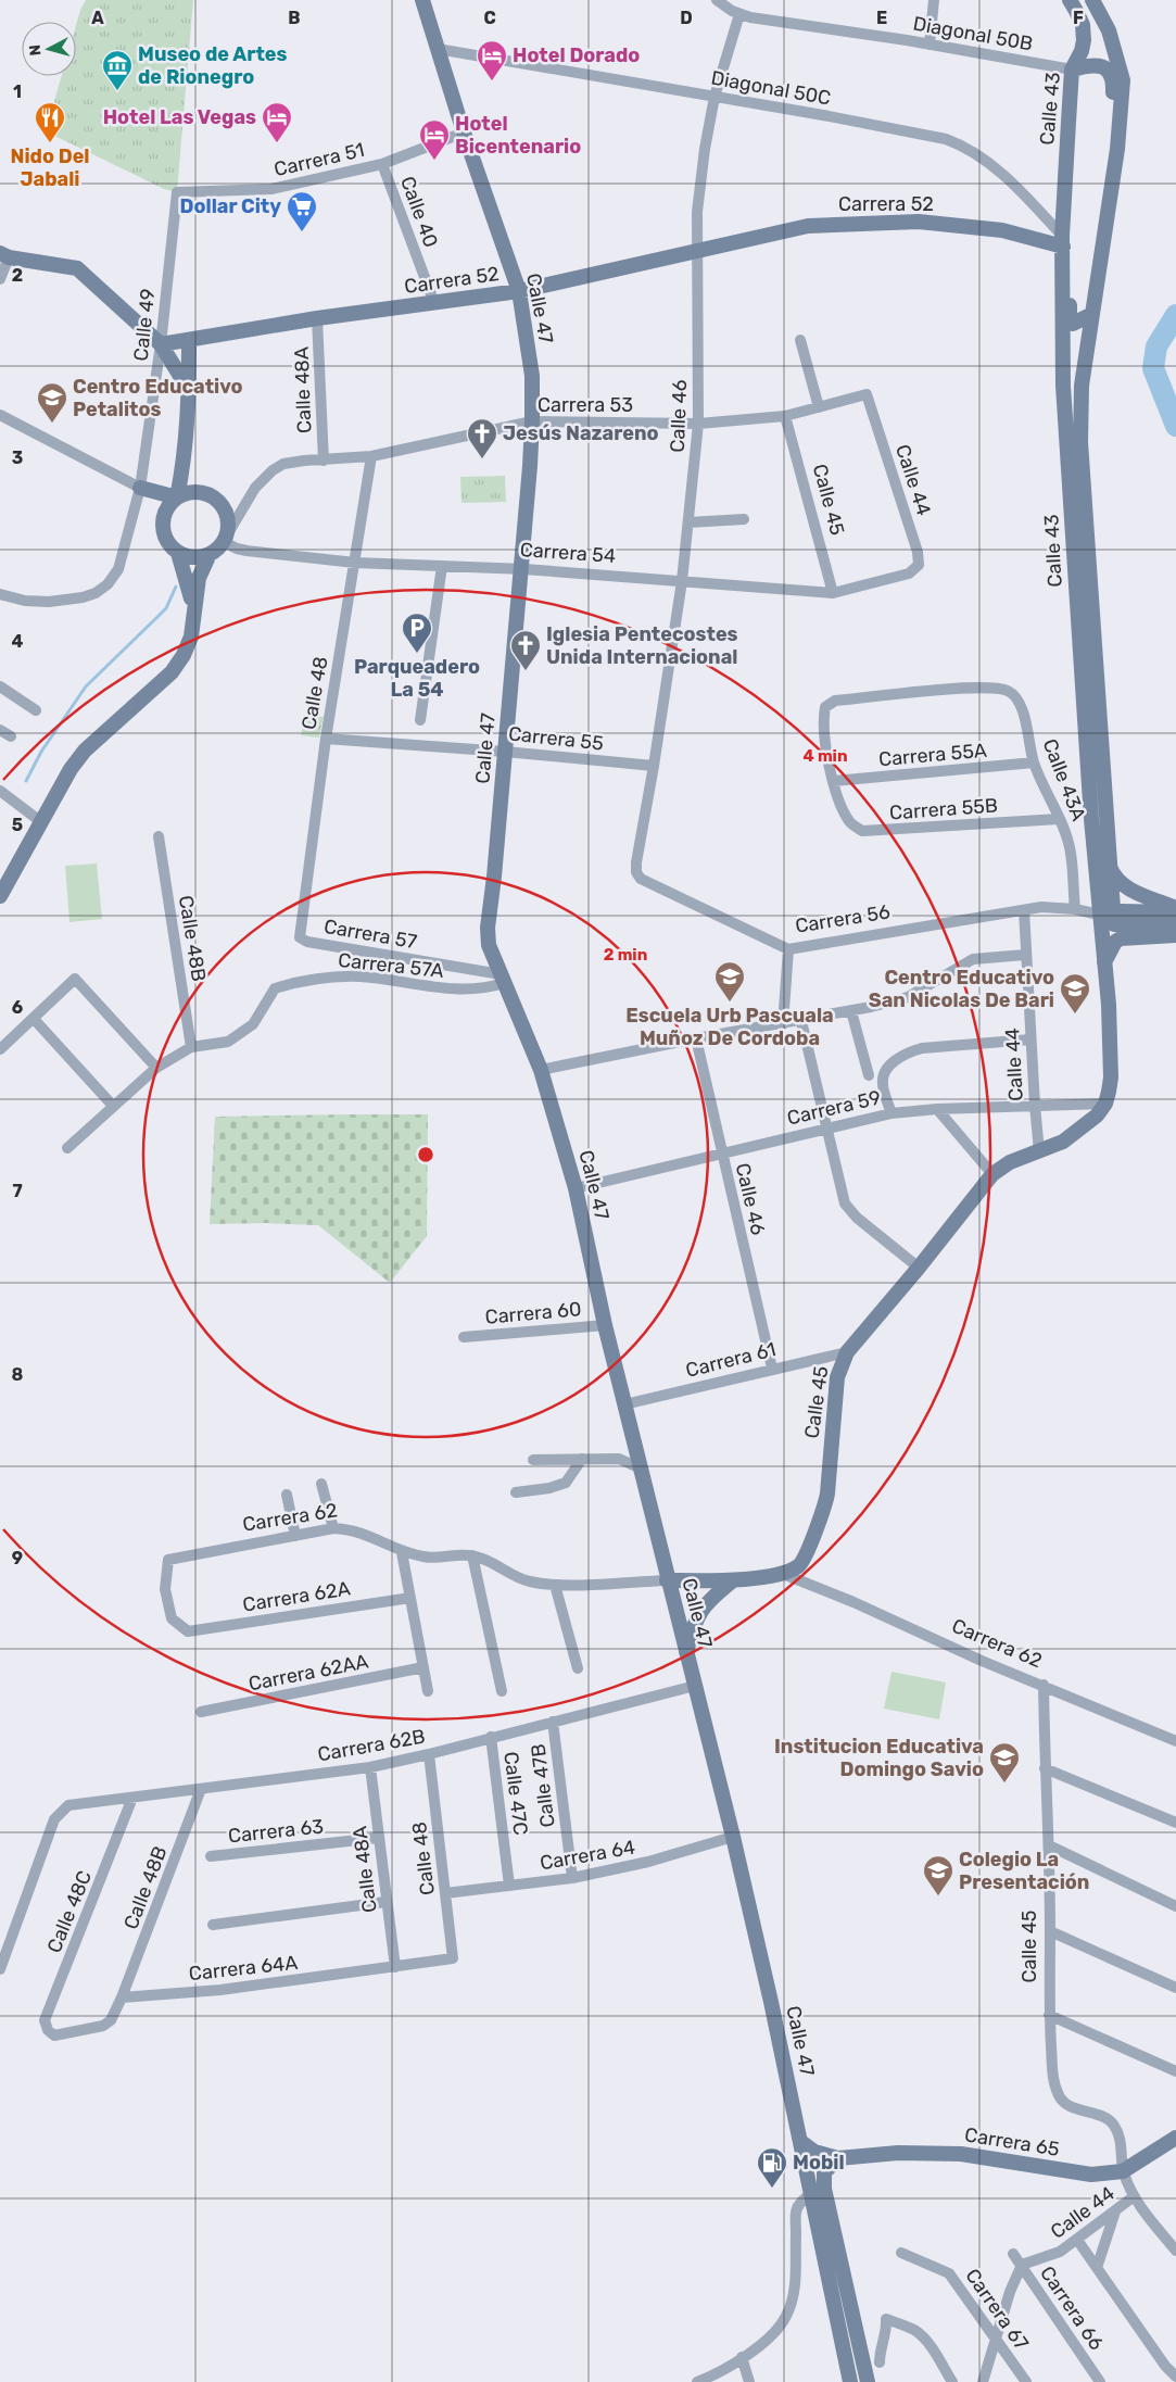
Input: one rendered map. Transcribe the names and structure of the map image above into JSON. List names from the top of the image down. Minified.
{"streets":{"street":["Diagonal 50B","Diagonal 50C","Calle 43","Carrera 51","Carrera 52","Calle 40","Calle 47","Calle 49","Calle 48A","Carrera 53","Calle 46","Calle 44","Calle 45","Carrera 54","Calle 48","Carrera 55","Carrera 55A","Calle 43A","Carrera 55B","Carrera 56","Carrera 57","Calle 48B","Carrera 57A","Carrera 59","Carrera 60","Carrera 61","Carrera 62","Carrera 62A","Carrera 62AA","Carrera 62B","Calle 47B","Calle 47C","Carrera 63","Carrera 64","Calle 48C","Carrera 64A","Carrera 65","Carrera 66","Carrera 67"]},"crossings":[["Diagonal 50B","Calle 43"],["Diagonal 50B","Calle 46"],["Diagonal 50C","Calle 43"],["Diagonal 50C","Carrera 52"],["Diagonal 50C","Calle 47"],["Diagonal 50C","Calle 46"],["Calle 43","Carrera 52"],["Calle 43","Calle 45"],["Calle 43","Carrera 56"],["Calle 43","Carrera 59"],["Carrera 51","Calle 40"],["Carrera 51","Calle 47"],["Carrera 51","Calle 49"],["Carrera 52","Calle 40"],["Carrera 52","Calle 47"],["Carrera 52","Calle 49"],["Carrera 52","Calle 48A"],["Carrera 52","Calle 46"],["Calle 47","Carrera 53"],["Calle 47","Carrera 54"],["Calle 47","Carrera 55"],["Calle 47","Carrera 57"],["Calle 47","Carrera 57A"],["Calle 47","Carrera 59"],["Calle 47","Carrera 60"],["Calle 47","Carrera 61"],["Calle 47","Carrera 62"],["Calle 47","Carrera 62B"],["Calle 47","Carrera 64"],["Calle 47","Carrera 65"],["Calle 48A","Carrera 53"],["Calle 48A","Carrera 62B"],["Calle 48A","Carrera 63"],["Calle 48A","Carrera 64A"],["Carrera 53","Calle 46"],["Carrera 53","Calle 44"],["Carrera 53","Calle 45"],["Carrera 53","Carrera 54"],["Carrera 53","Calle 48"],["Calle 46","Carrera 54"],["Calle 46","Carrera 55"],["Calle 46","Carrera 56"],["Calle 46","Carrera 59"],["Calle 46","Carrera 61"],["Calle 44","Calle 45"],["Calle 44","Carrera 54"],["Calle 44","Carrera 56"],["Calle 44","Carrera 59"],["Calle 44","Carrera 66"],["Calle 45","Carrera 54"],["Calle 45","Carrera 59"],["Calle 45","Carrera 61"],["Calle 45","Carrera 62"],["Calle 45","Carrera 65"],["Carrera 54","Calle 48"],["Calle 48","Carrera 55"],["Calle 48","Carrera 57"],["Calle 48","Carrera 62B"],["Calle 48","Carrera 64"],["Calle 48","Carrera 64A"],["Carrera 55A","Calle 43A"],["Carrera 55A","Carrera 55B"],["Calle 43A","Carrera 55B"],["Calle 43A","Carrera 56"],["Carrera 57","Carrera 57A"],["Calle 48B","Carrera 57A"],["Calle 48B","Carrera 62B"],["Calle 48B","Calle 48C"],["Calle 48B","Carrera 64A"],["Carrera 62","Carrera 62A"],["Carrera 62B","Calle 47B"],["Carrera 62B","Calle 47C"],["Carrera 62B","Calle 48C"],["Calle 47B","Carrera 64"],["Calle 47C","Carrera 64"],["Calle 48C","Carrera 64A"]],"places":{"hotel":["Hotel Dorado","Hotel Las Vegas","Hotel Bicentenario"],"museum":["Museo de Artes de Rionegro"],"restaurant":["Nido Del Jabali"],"supermarket":["Dollar City"],"school or university":["Centro Educativo Petalitos","Escuela Urb Pascuala Muñoz De Cordoba","Centro Educativo San Nicolas De Bari","Institucion Educativa Domingo Savio","Colegio La Presentación"],"church":["Jesús Nazareno","Iglesia Pentecostes Unida Internacional"],"parking":["Parqueadero La 54"],"fuel station":["Mobil"]},"north":"left","grid":{"columns":["A","B","C","D","E","F"],"rows":["1","2","3","4","5","6","7","8","9"]},"rings":["4 min","2 min"]}
